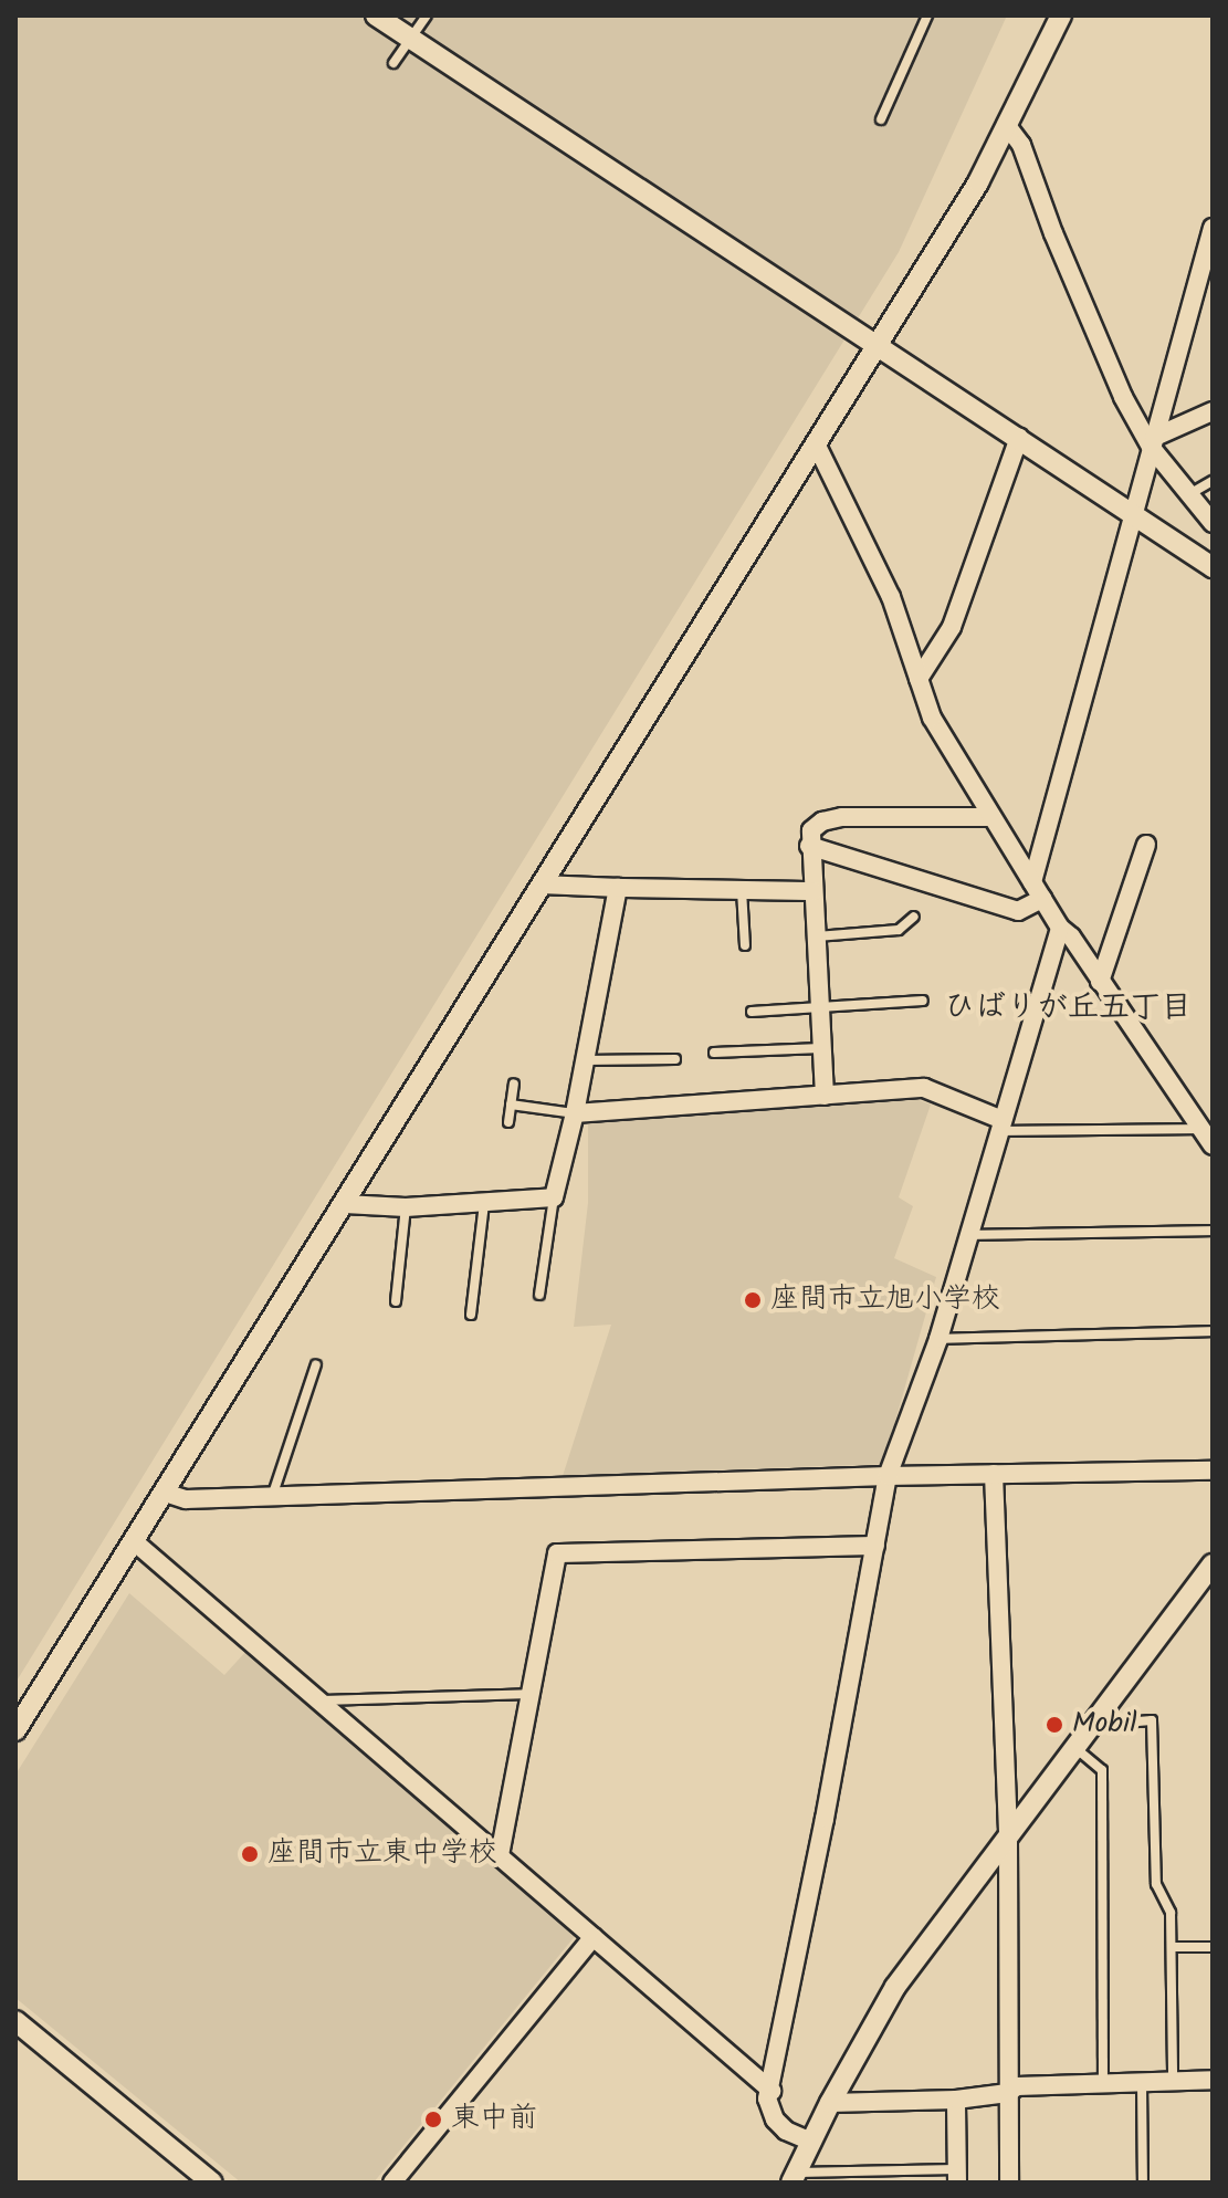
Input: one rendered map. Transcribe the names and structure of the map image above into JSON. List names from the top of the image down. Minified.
{"districts":["ひばりが丘五丁目"],"places":["座間市立旭小学校","Mobil","座間市立東中学校","東中前"]}
